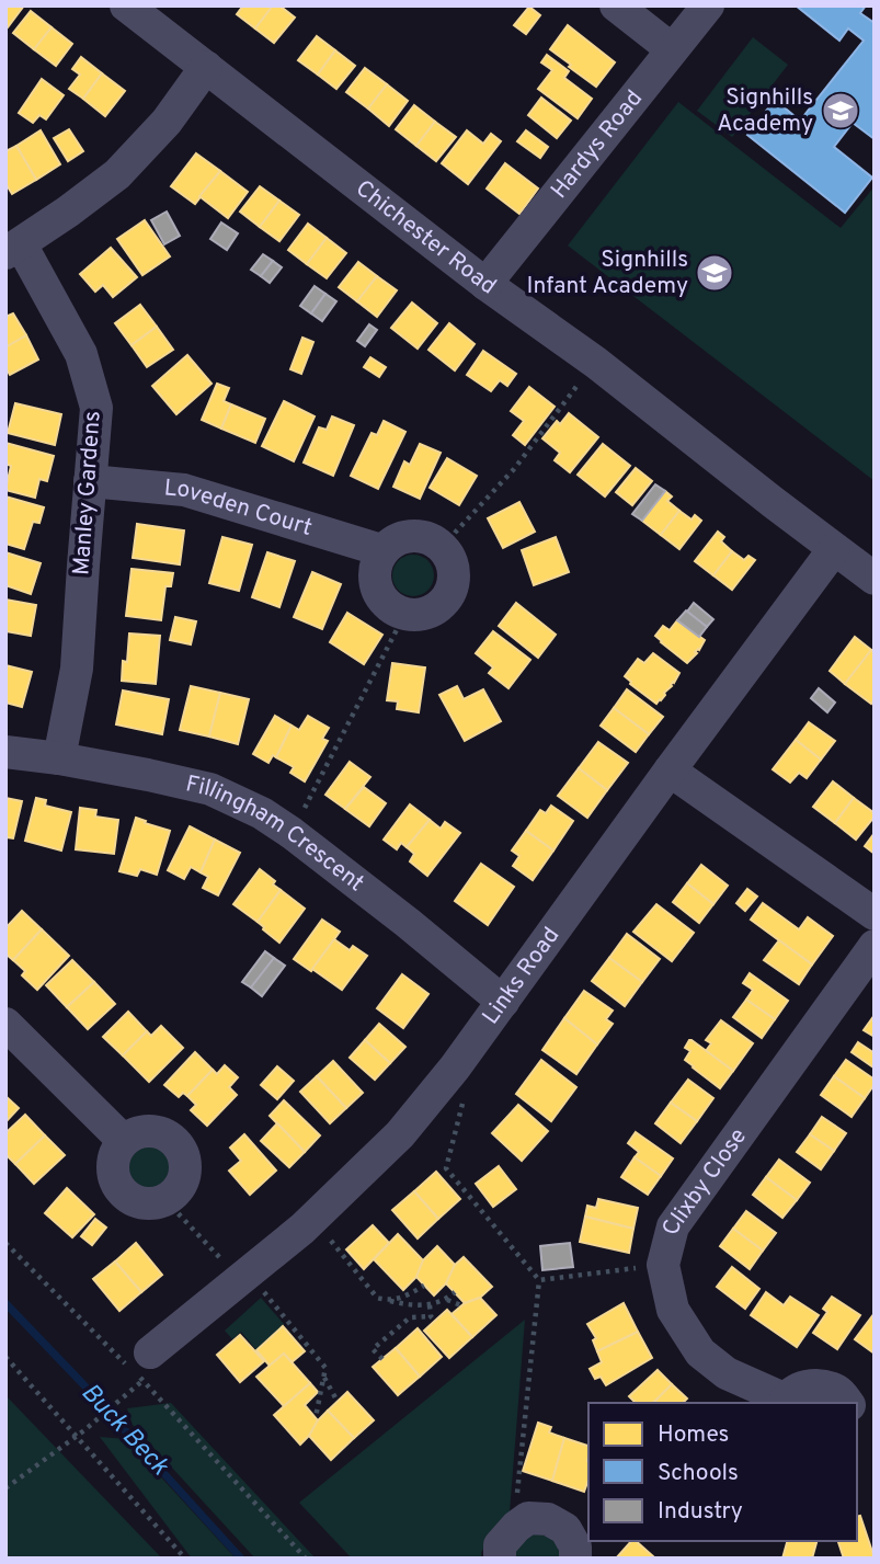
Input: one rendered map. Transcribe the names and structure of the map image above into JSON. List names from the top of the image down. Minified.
{"streets":{"street":["Hardys Road","Chichester Road","Manley Gardens","Loveden Court","Fillingham Crescent","Links Road","Clixby Close"]},"crossings":[["Hardys Road","Chichester Road"],["Chichester Road","Links Road"],["Manley Gardens","Loveden Court"],["Manley Gardens","Fillingham Crescent"],["Fillingham Crescent","Links Road"]],"water":["Buck Beck"],"places":{"school or university":["Signhills Academy","Signhills Infant Academy"]},"legend":["Homes","Schools","Industry"]}
